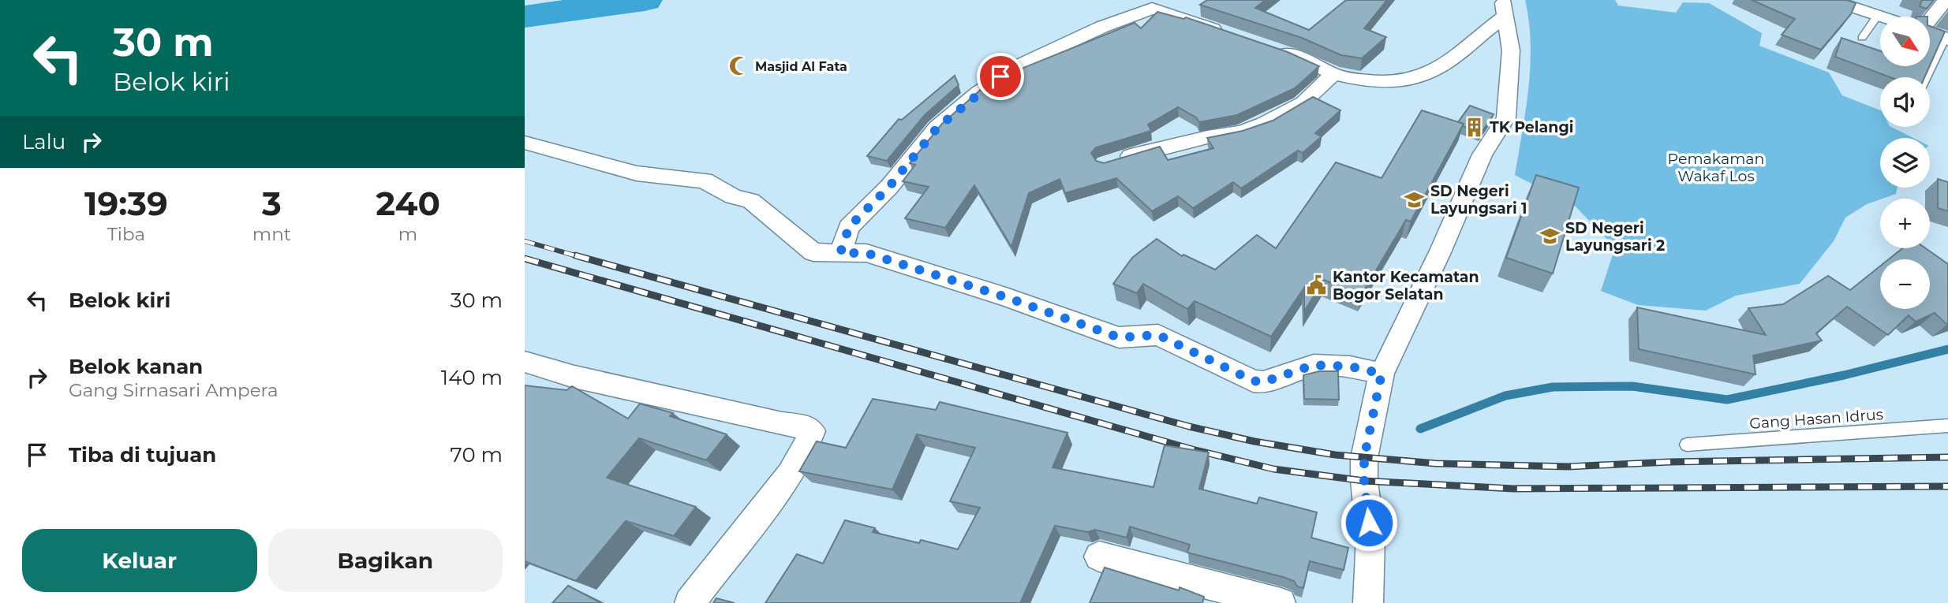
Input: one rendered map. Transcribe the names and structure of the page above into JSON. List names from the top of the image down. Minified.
{"streets":{"lane":["Gang Hasan Idrus"]},"parks":["Pemakaman Wakaf Los"],"places":{"mosque":["Masjid Al Fata"],"building":["TK Pelangi"],"school or university":["SD Negeri Layungsari 1","SD Negeri Layungsari 2"],"public building":["Kantor Kecamatan Bogor Selatan"]},"north":"bottom right","page":{"turn":["30 m","Belok kiri"],"map_buttons":["+","−"],"then":"Lalu","eta":["19:39","Tiba","3","mnt","240","m"],"list":[{"name":"Belok kiri","value":"30 m"},{"name":"Belok kanan","note":"Gang Sirnasari Ampera","value":"140 m"},{"name":"Tiba di tujuan","value":"70 m"}],"buttons":["Keluar","Bagikan"]}}
